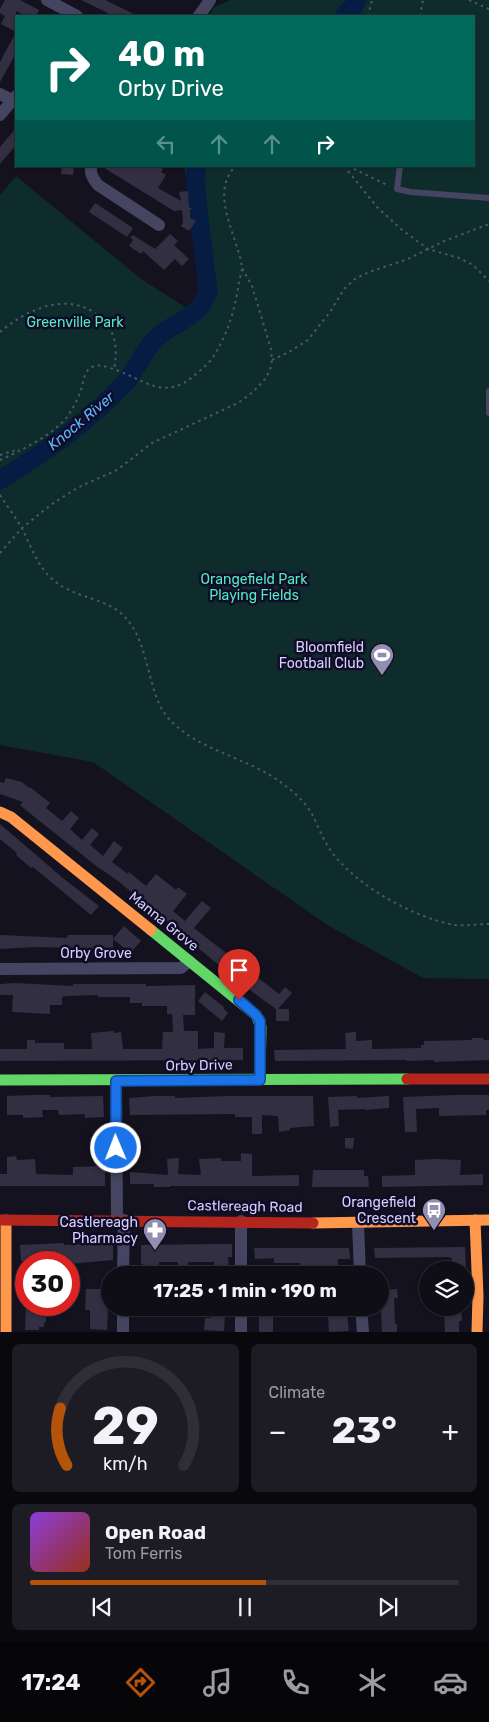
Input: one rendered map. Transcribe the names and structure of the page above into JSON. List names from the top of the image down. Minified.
{"streets":{"street":["Manna Grove","Orby Grove","Orby Drive","Castlereagh Road"]},"crossings":[["Manna Grove","Orby Grove"],["Manna Grove","Orby Drive"]],"water":["Knock River"],"parks":["Greenville Park","Orangefield Park Playing Fields"],"places":{"sports":["Bloomfield Football Club"],"bus stop":["Orangefield Crescent"],"pharmacy":["Castlereagh Pharmacy"]},"page":{"turn":["40 m","Orby Drive"],"limit":"30","trip":"17:25 · 1 min · 190 m","tile":"Climate","heat":["−","23°","+"],"song":["Open Road","Tom Ferris"],"tabs":"17:24","gauge":["29","km/h"]}}
